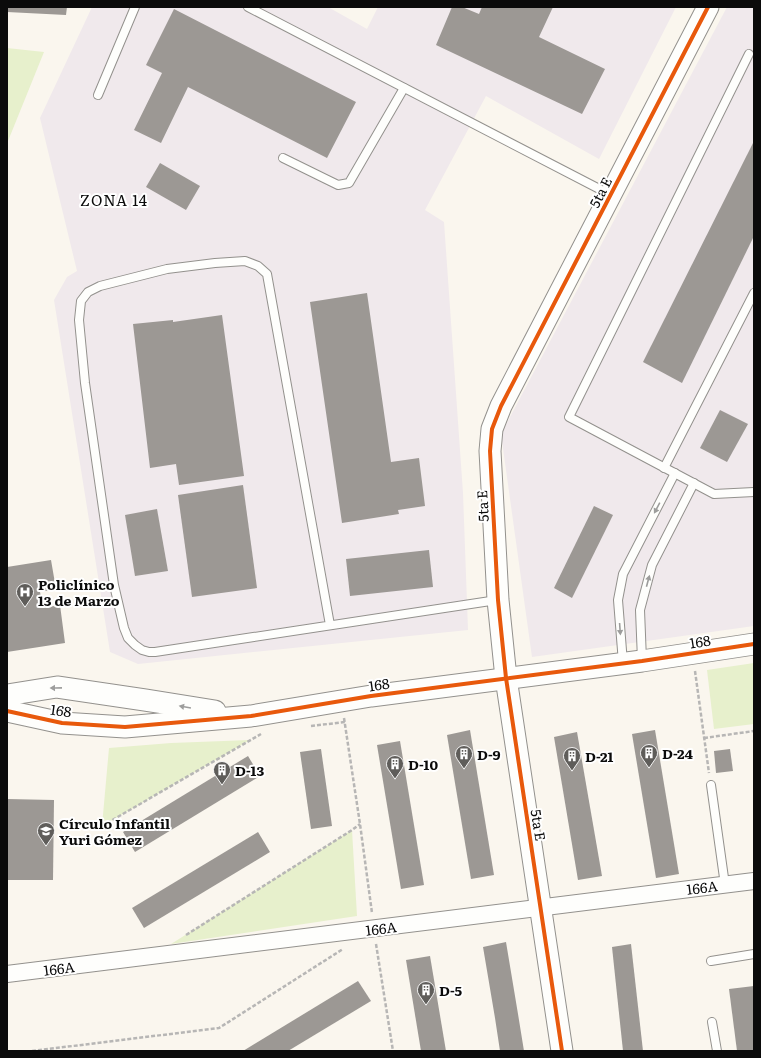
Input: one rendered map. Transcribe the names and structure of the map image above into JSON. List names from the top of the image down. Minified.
{"streets":{"street":["5ta E","168","166A"]},"crossings":[["5ta E","168"],["5ta E","166A"]],"districts":["ZONA 14"],"places":{"hospital":["Policlínico 13 de Marzo"],"building":["D-24","D-9","D-21","D-10","D-13","D-5"],"school or university":["Círculo Infantil Yuri Gómez"]}}
